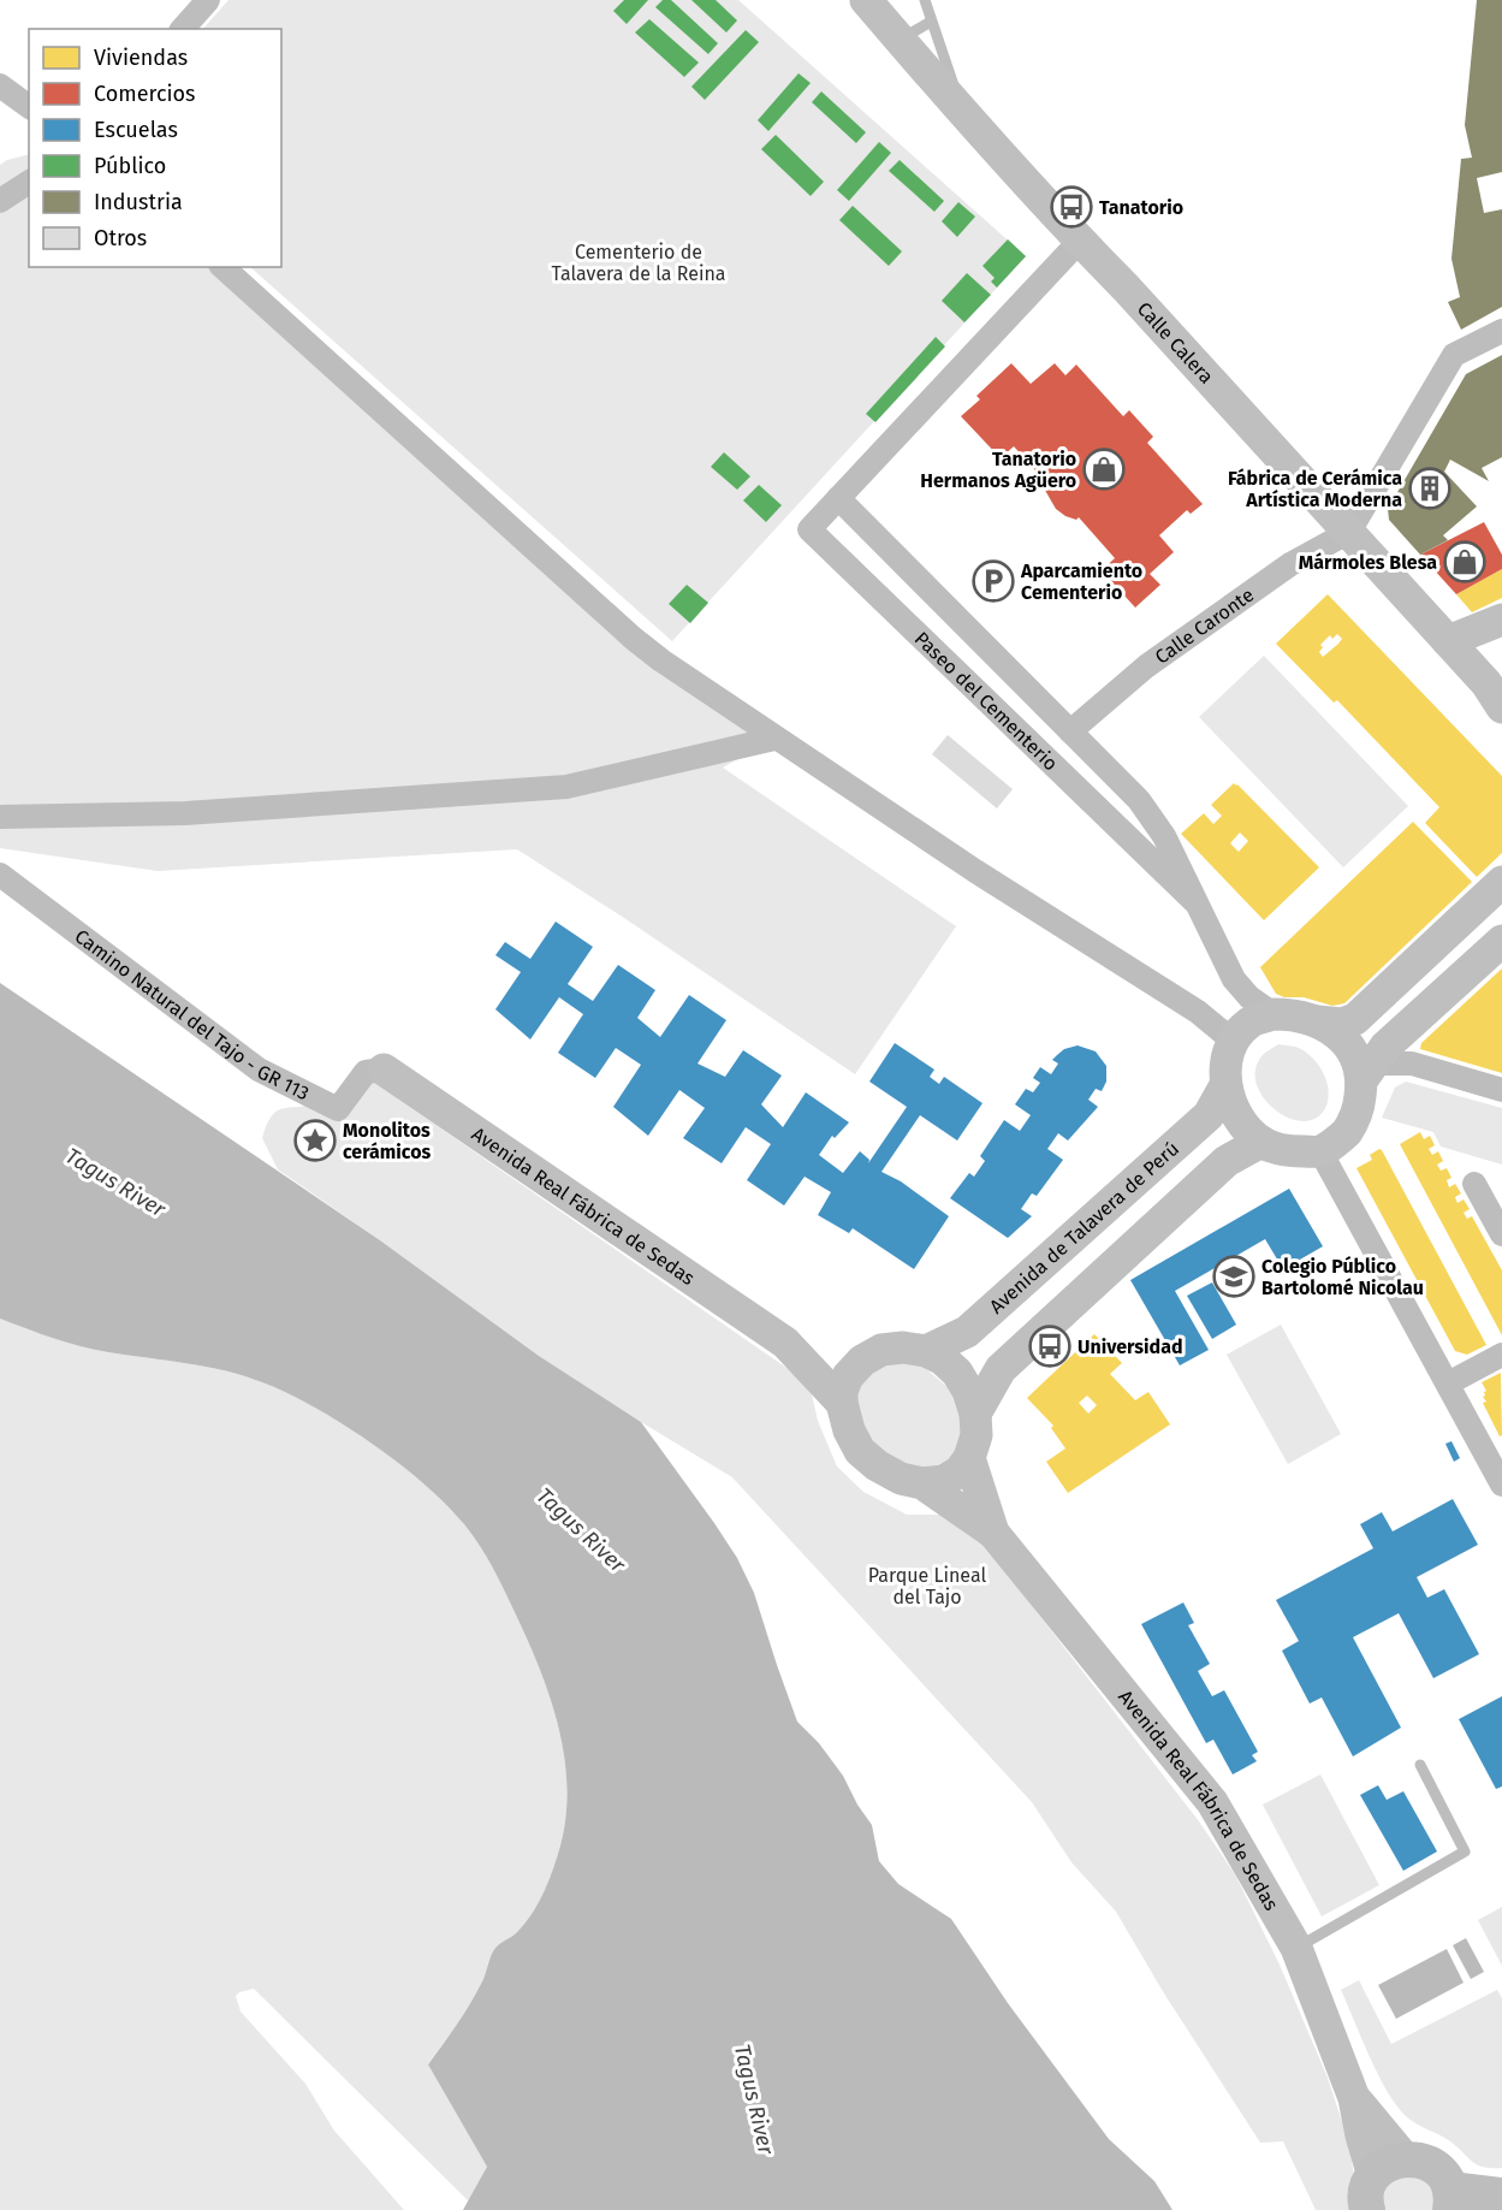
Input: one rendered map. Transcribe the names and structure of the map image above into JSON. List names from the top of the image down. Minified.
{"streets":{"street":["Calle Calera","Calle Caronte","Paseo del Cementerio","Camino Natural del Tajo - GR 113","Avenida Real Fábrica de Sedas","Avenida de Talavera de Perú"]},"crossings":[["Calle Calera","Calle Caronte"],["Calle Calera","Paseo del Cementerio"],["Calle Caronte","Paseo del Cementerio"],["Paseo del Cementerio","Avenida de Talavera de Perú"],["Camino Natural del Tajo - GR 113","Avenida Real Fábrica de Sedas"],["Avenida Real Fábrica de Sedas","Avenida de Talavera de Perú"]],"water":["Tagus River"],"parks":["Cementerio de Talavera de la Reina","Parque Lineal del Tajo"],"places":{"bus stop":["Tanatorio","Universidad"],"shop":["Tanatorio Hermanos Agüero","Mármoles Blesa"],"building":["Fábrica de Cerámica Artística Moderna"],"parking":["Aparcamiento Cementerio"],"place":["Monolitos cerámicos"],"school or university":["Colegio Público Bartolomé Nicolau"]},"legend":["Viviendas","Comercios","Escuelas","Público","Industria","Otros"]}
